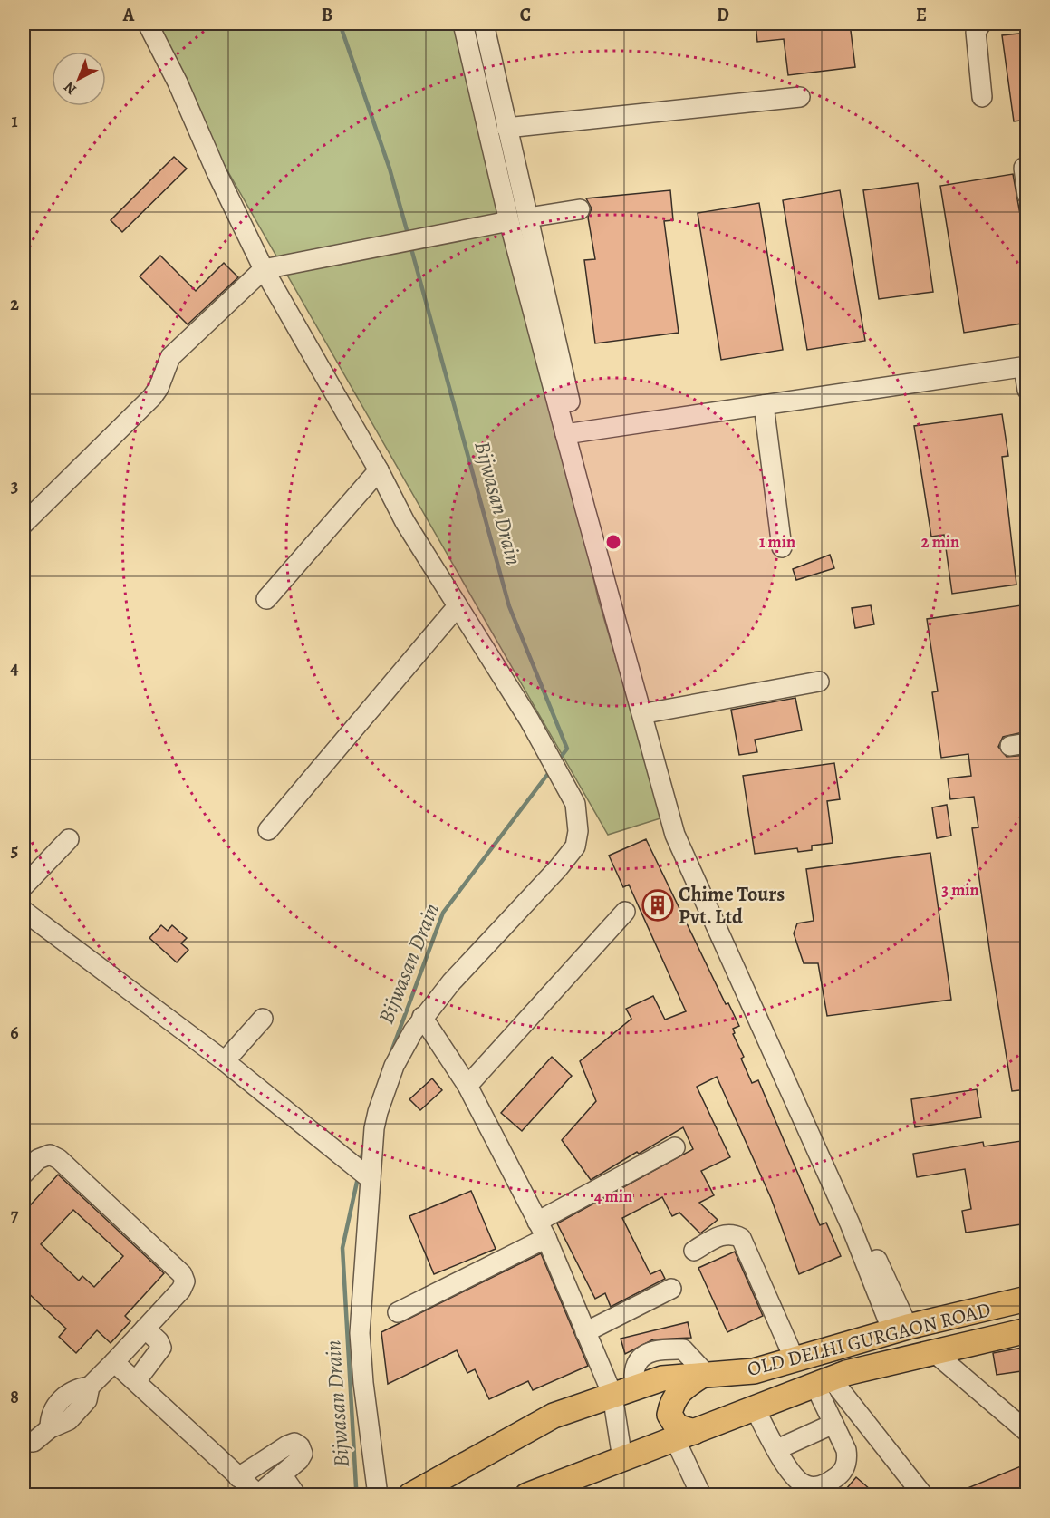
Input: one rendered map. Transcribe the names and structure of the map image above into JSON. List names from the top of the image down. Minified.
{"streets":{"main road":["OLD DELHI GURGAON ROAD"]},"water":["Bijwasan Drain"],"places":{"building":["Chime Tours Pvt. Ltd"]},"north":"bottom left","grid":{"columns":["A","B","C","D","E"],"rows":["1","2","3","4","5","6","7","8"]},"rings":["1 min","2 min","3 min","4 min"]}
